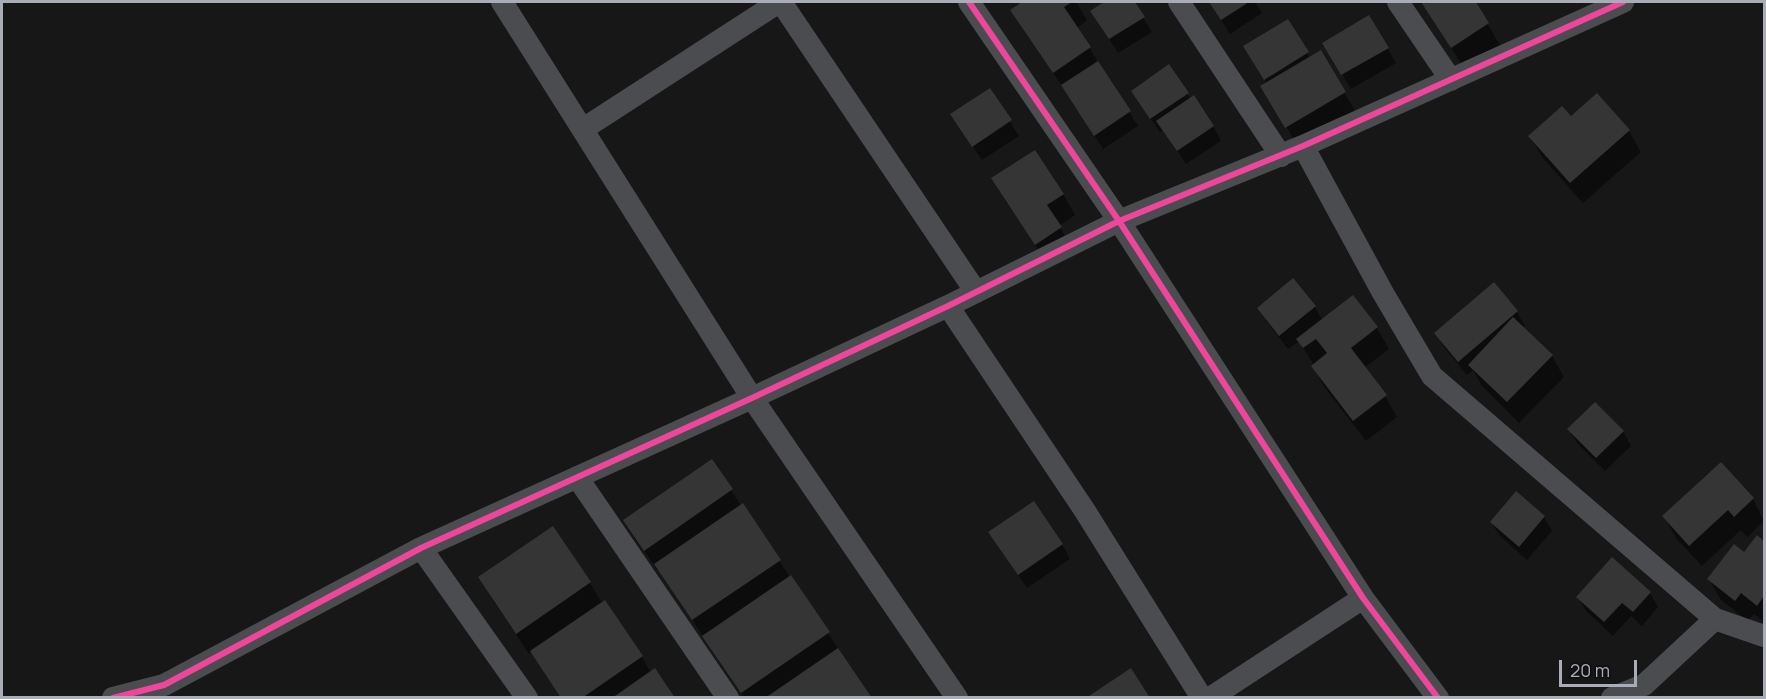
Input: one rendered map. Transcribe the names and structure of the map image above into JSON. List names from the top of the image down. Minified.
{"scale_bar":"20 m"}
